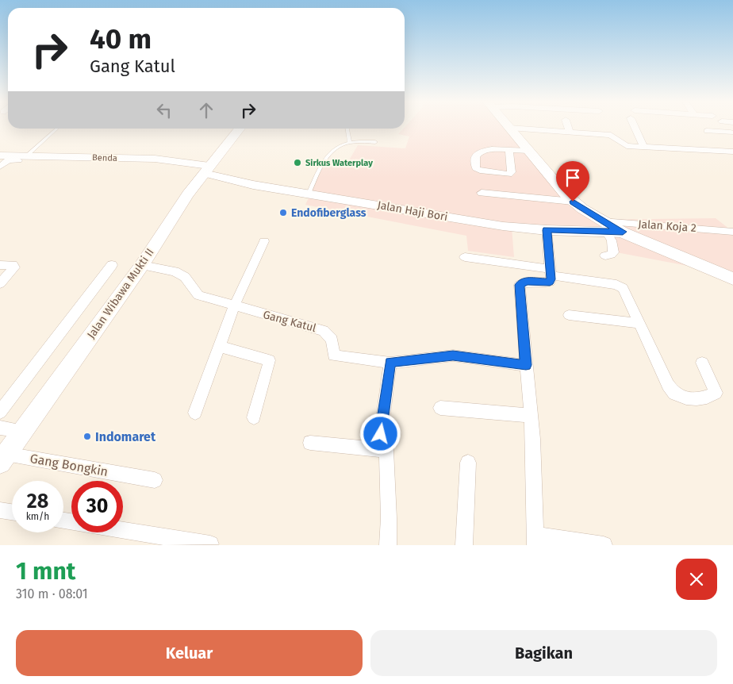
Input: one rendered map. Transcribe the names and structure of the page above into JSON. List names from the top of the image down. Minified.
{"streets":{"main road":["Jalan Wibawa Mukti II"],"street":["Benda","Jalan Haji Bori","Jalan Koja 2","Gang Katul","Gang Bongkin"]},"crossings":[["Benda","Jalan Haji Bori"],["Benda","Jalan Wibawa Mukti II"],["Jalan Haji Bori","Jalan Koja 2"],["Jalan Haji Bori","Jalan Wibawa Mukti II"],["Jalan Wibawa Mukti II","Gang Katul"],["Jalan Wibawa Mukti II","Gang Bongkin"]],"places":["Sirkus Waterplay","Endofiberglass","Indomaret"],"page":{"turn":["40 m","Gang Katul"],"speed":"28 km/h","limit":"30","heading":["1 mnt","310 m · 08:01"],"buttons":["Keluar","Bagikan"]}}
